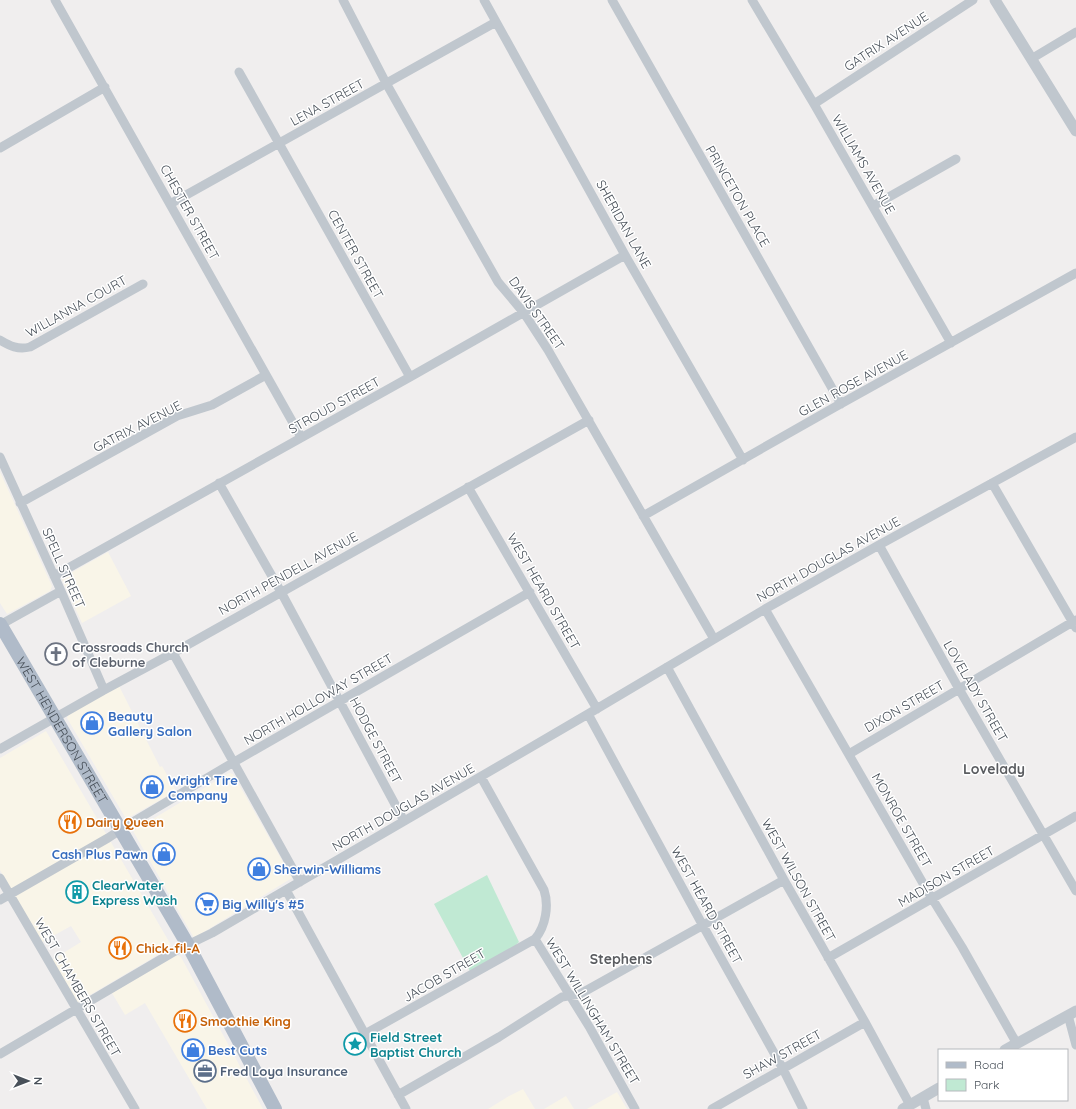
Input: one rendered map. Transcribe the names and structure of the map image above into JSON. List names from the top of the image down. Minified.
{"streets":{"main road":["WEST HENDERSON STREET"],"street":["GATRIX AVENUE","LENA STREET","WILLIAMS AVENUE","PRINCETON PLACE","CHESTER STREET","SHERIDAN LANE","CENTER STREET","WILLANNA COURT","DAVIS STREET","GLEN ROSE AVENUE","STROUD STREET","NORTH DOUGLAS AVENUE","SPELL STREET","NORTH PENDELL AVENUE","WEST HEARD STREET","LOVELADY STREET","NORTH HOLLOWAY STREET","DIXON STREET","HODGE STREET","MONROE STREET","MADISON STREET","WEST WILSON STREET","JACOB STREET","WEST CHAMBERS STREET","WEST WILLINGHAM STREET","SHAW STREET"]},"crossings":[["GATRIX AVENUE","WILLIAMS AVENUE"],["GATRIX AVENUE","CHESTER STREET"],["GATRIX AVENUE","SPELL STREET"],["LENA STREET","CHESTER STREET"],["LENA STREET","SHERIDAN LANE"],["LENA STREET","CENTER STREET"],["LENA STREET","DAVIS STREET"],["WILLIAMS AVENUE","GLEN ROSE AVENUE"],["PRINCETON PLACE","GLEN ROSE AVENUE"],["CHESTER STREET","STROUD STREET"],["SHERIDAN LANE","GLEN ROSE AVENUE"],["SHERIDAN LANE","STROUD STREET"],["CENTER STREET","STROUD STREET"],["DAVIS STREET","GLEN ROSE AVENUE"],["DAVIS STREET","STROUD STREET"],["DAVIS STREET","NORTH DOUGLAS AVENUE"],["DAVIS STREET","NORTH PENDELL AVENUE"],["STROUD STREET","SPELL STREET"],["STROUD STREET","HODGE STREET"],["NORTH DOUGLAS AVENUE","WEST HEARD STREET"],["NORTH DOUGLAS AVENUE","LOVELADY STREET"],["NORTH DOUGLAS AVENUE","WEST HENDERSON STREET"],["NORTH DOUGLAS AVENUE","HODGE STREET"],["NORTH DOUGLAS AVENUE","MONROE STREET"],["NORTH DOUGLAS AVENUE","WEST WILSON STREET"],["NORTH DOUGLAS AVENUE","WEST CHAMBERS STREET"],["NORTH DOUGLAS AVENUE","WEST WILLINGHAM STREET"],["SPELL STREET","NORTH PENDELL AVENUE"],["NORTH PENDELL AVENUE","WEST HEARD STREET"],["NORTH PENDELL AVENUE","WEST HENDERSON STREET"],["NORTH PENDELL AVENUE","HODGE STREET"],["WEST HEARD STREET","NORTH HOLLOWAY STREET"],["WEST HEARD STREET","SHAW STREET"],["LOVELADY STREET","DIXON STREET"],["LOVELADY STREET","MADISON STREET"],["NORTH HOLLOWAY STREET","WEST HENDERSON STREET"],["NORTH HOLLOWAY STREET","HODGE STREET"],["NORTH HOLLOWAY STREET","WEST CHAMBERS STREET"],["DIXON STREET","MONROE STREET"],["MONROE STREET","MADISON STREET"],["MADISON STREET","WEST WILSON STREET"],["WEST WILSON STREET","SHAW STREET"],["JACOB STREET","WEST WILLINGHAM STREET"]],"districts":["Lovelady","Stephens"],"places":{"church":["Crossroads Church of Cleburne"],"shop":["Beauty Gallery Salon","Wright Tire Company","Cash Plus Pawn","Sherwin-Williams","Best Cuts"],"restaurant":["Dairy Queen","Chick-fil-A","Smoothie King"],"building":["ClearWater Express Wash"],"supermarket":["Big Willy's #5"],"place":["Field Street Baptist Church"],"office":["Fred Loya Insurance"]},"legend":["Road","Park"],"north":"right"}
